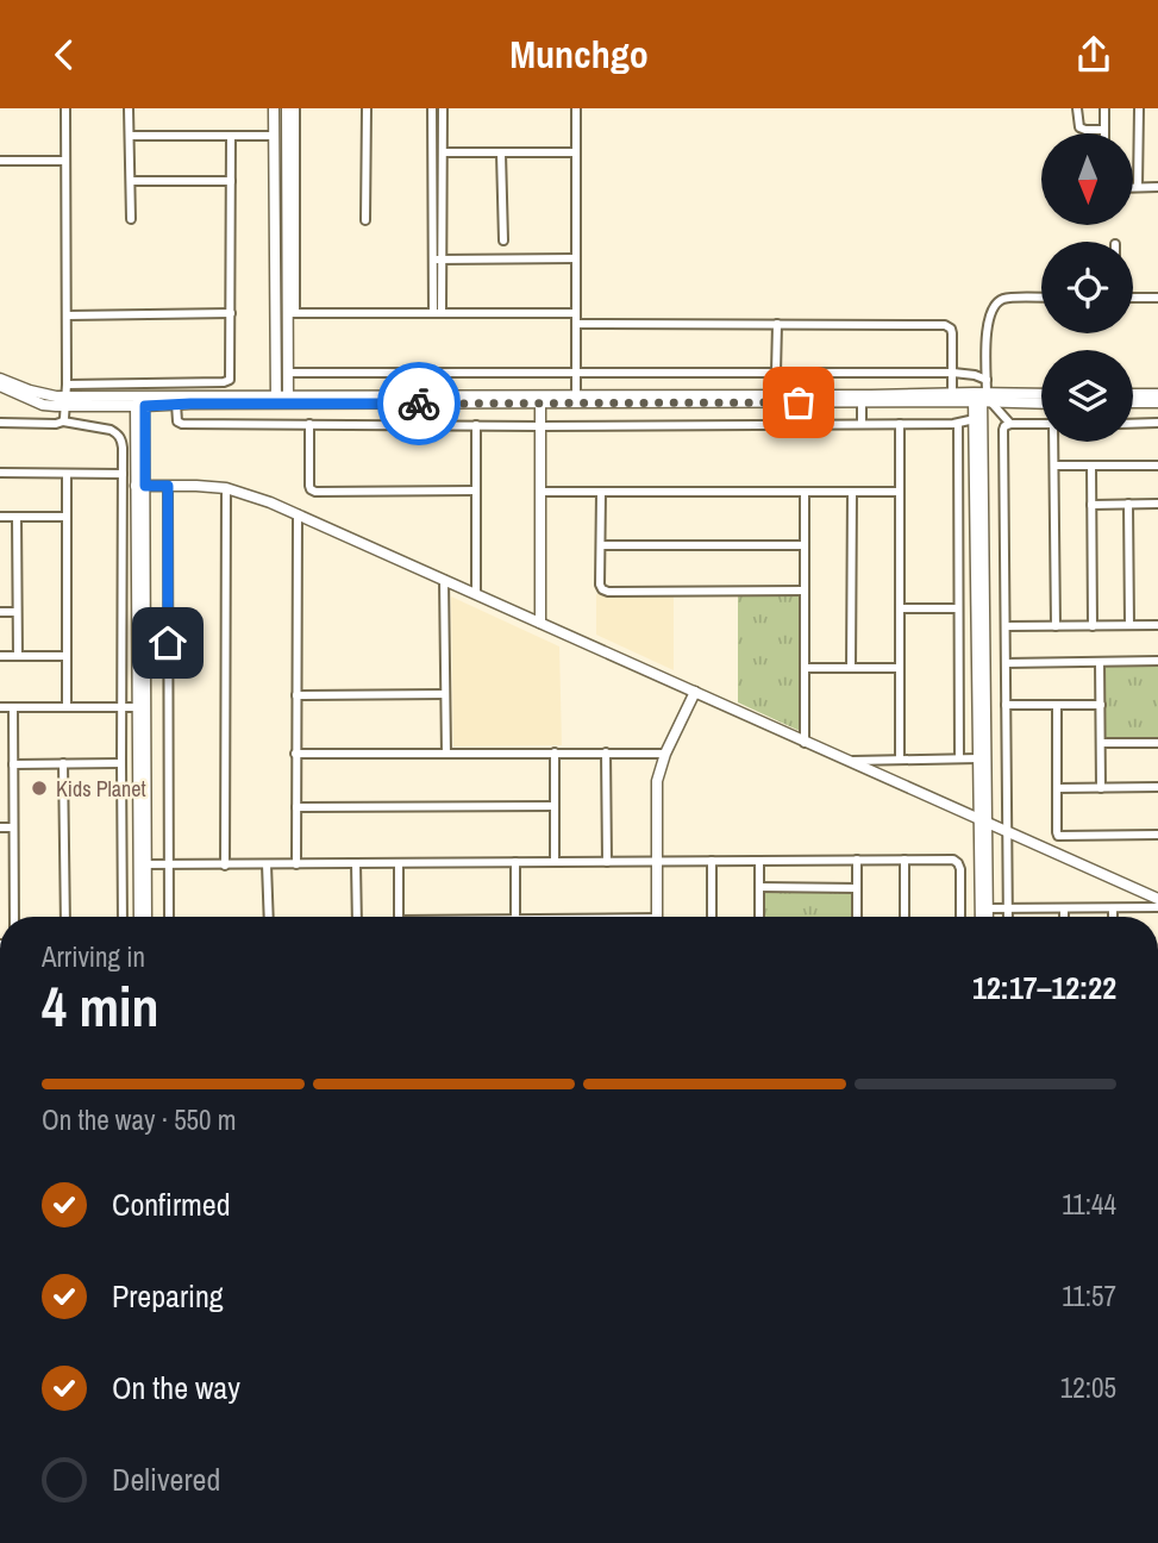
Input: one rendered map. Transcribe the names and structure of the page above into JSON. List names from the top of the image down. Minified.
{"places":["Kids Planet"],"north":"bottom","page":{"header":"Munchgo","heading":["4 min","Arriving in","12:17–12:22"],"bar":"On the way · 550 m","list":[["Confirmed","11:44"],["Preparing","11:57"],["On the way","12:05"],"Delivered"]}}
